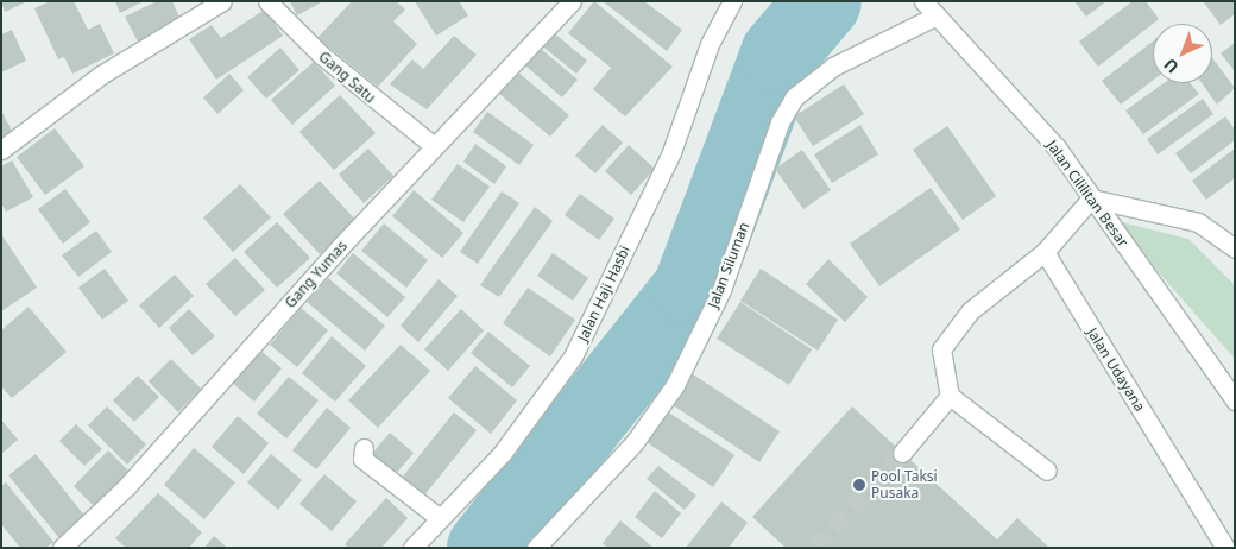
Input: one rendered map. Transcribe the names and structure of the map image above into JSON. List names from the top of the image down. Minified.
{"streets":{"street":["Gang Satu","Jalan Cililitan Besar","Jalan Siluman","Gang Yumas","Jalan Haji Hasbi","Jalan Udayana"]},"crossings":[["Gang Satu","Gang Yumas"],["Jalan Cililitan Besar","Jalan Siluman"]],"places":["Pool Taksi Pusaka"],"north":"bottom left"}
